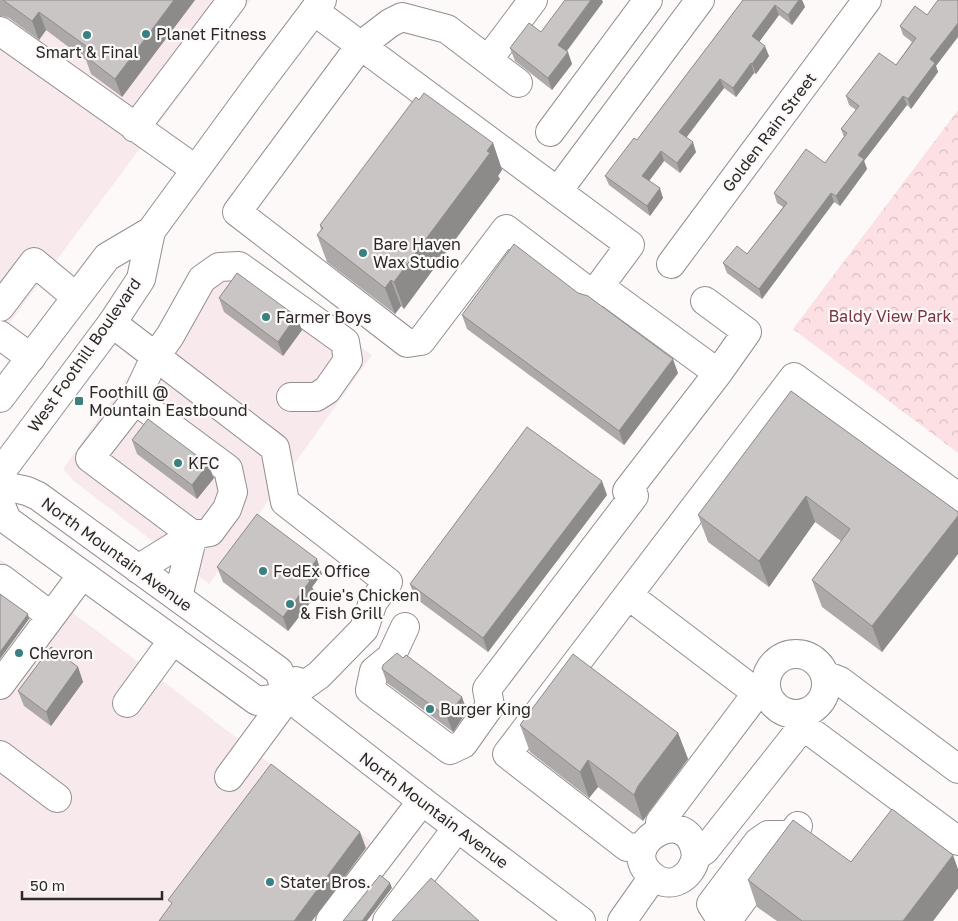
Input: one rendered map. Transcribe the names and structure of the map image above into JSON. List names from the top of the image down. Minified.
{"streets":{"main road":["Golden Rain Street","West Foothill Boulevard","North Mountain Avenue"]},"parks":["Baldy View Park"],"places":{"other":["Planet Fitness","Smart & Final","Bare Haven Wax Studio","Farmer Boys","KFC","FedEx Office","Louie's Chicken & Fish Grill","Chevron","Burger King","Stater Bros."],"transit":["Foothill @ Mountain Eastbound"]},"scale_bar":"50 m"}
